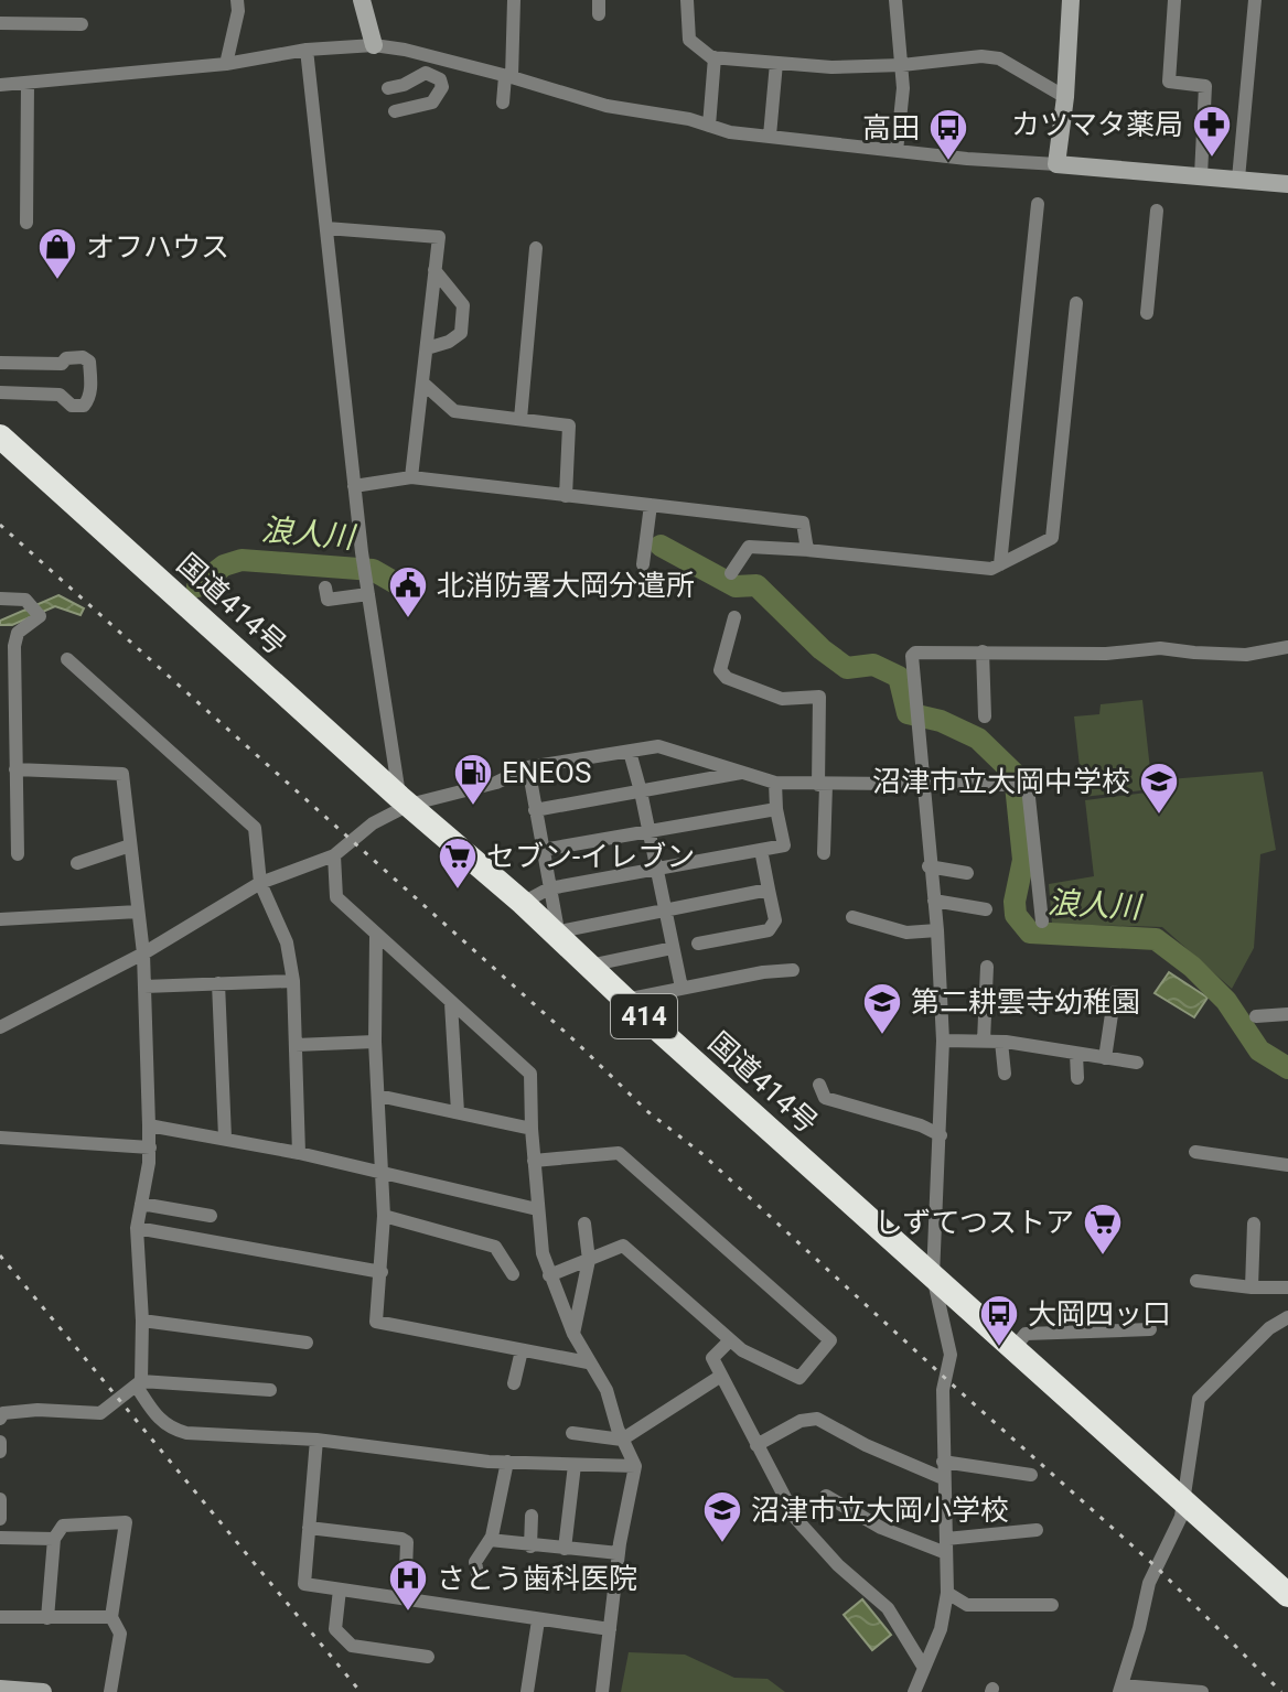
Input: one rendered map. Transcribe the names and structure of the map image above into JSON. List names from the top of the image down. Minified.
{"streets":{"highway":["国道414号","414"]},"water":["浪人川"],"places":{"pharmacy":["カツマタ薬局"],"bus stop":["高田","大岡四ッ口"],"shop":["オフハウス"],"public building":["北消防署大岡分遣所"],"fuel station":["ENEOS"],"school or university":["沼津市立大岡中学校","第二耕雲寺幼稚園","沼津市立大岡小学校"],"supermarket":["セブン-イレブン","しずてつストア"],"hospital":["さとう歯科医院"]}}
